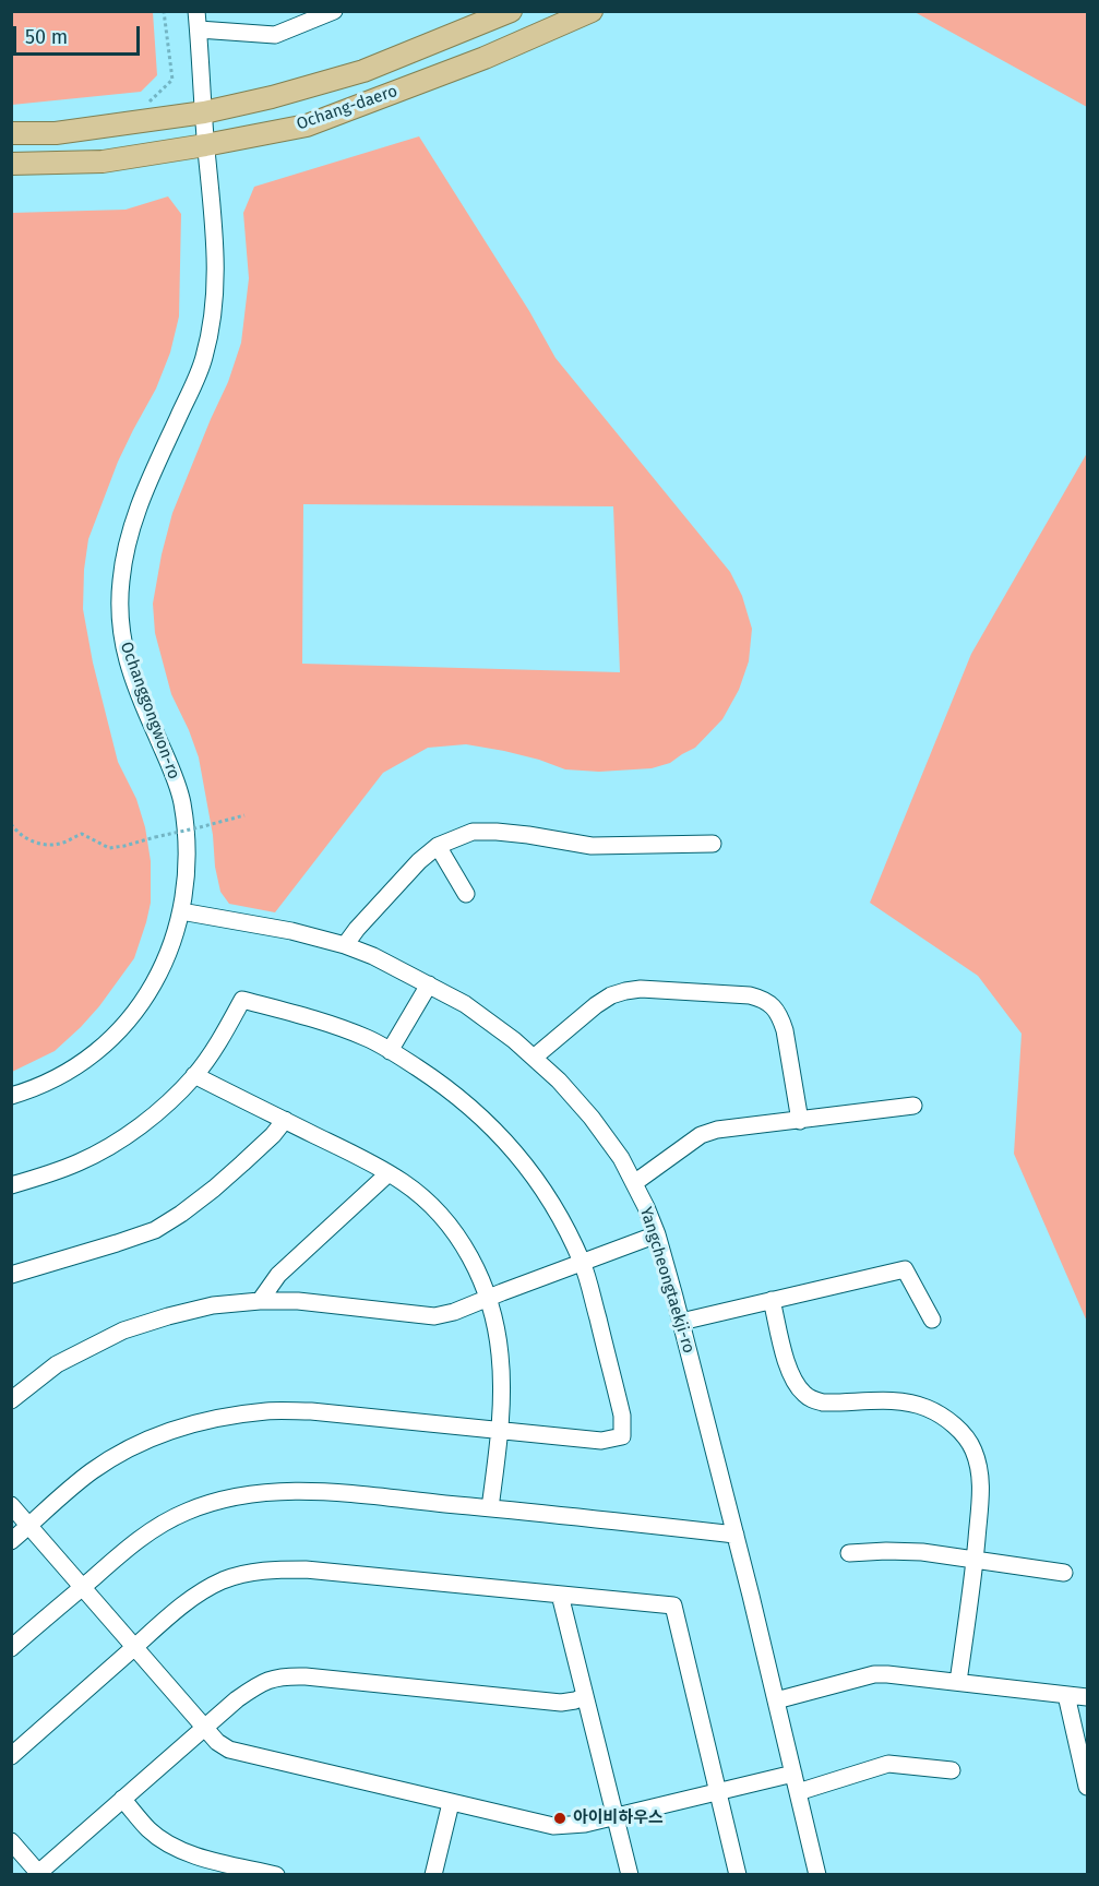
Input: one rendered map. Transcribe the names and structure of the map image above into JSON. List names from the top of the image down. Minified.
{"streets":{"main road":["Ochang-daero"],"street":["Ochanggongwon-ro","Yangcheongtaekji-ro"]},"crossings":[["Ochang-daero","Ochanggongwon-ro"],["Ochanggongwon-ro","Yangcheongtaekji-ro"]],"places":["아이비하우스"],"scale_bar":"50 m"}
